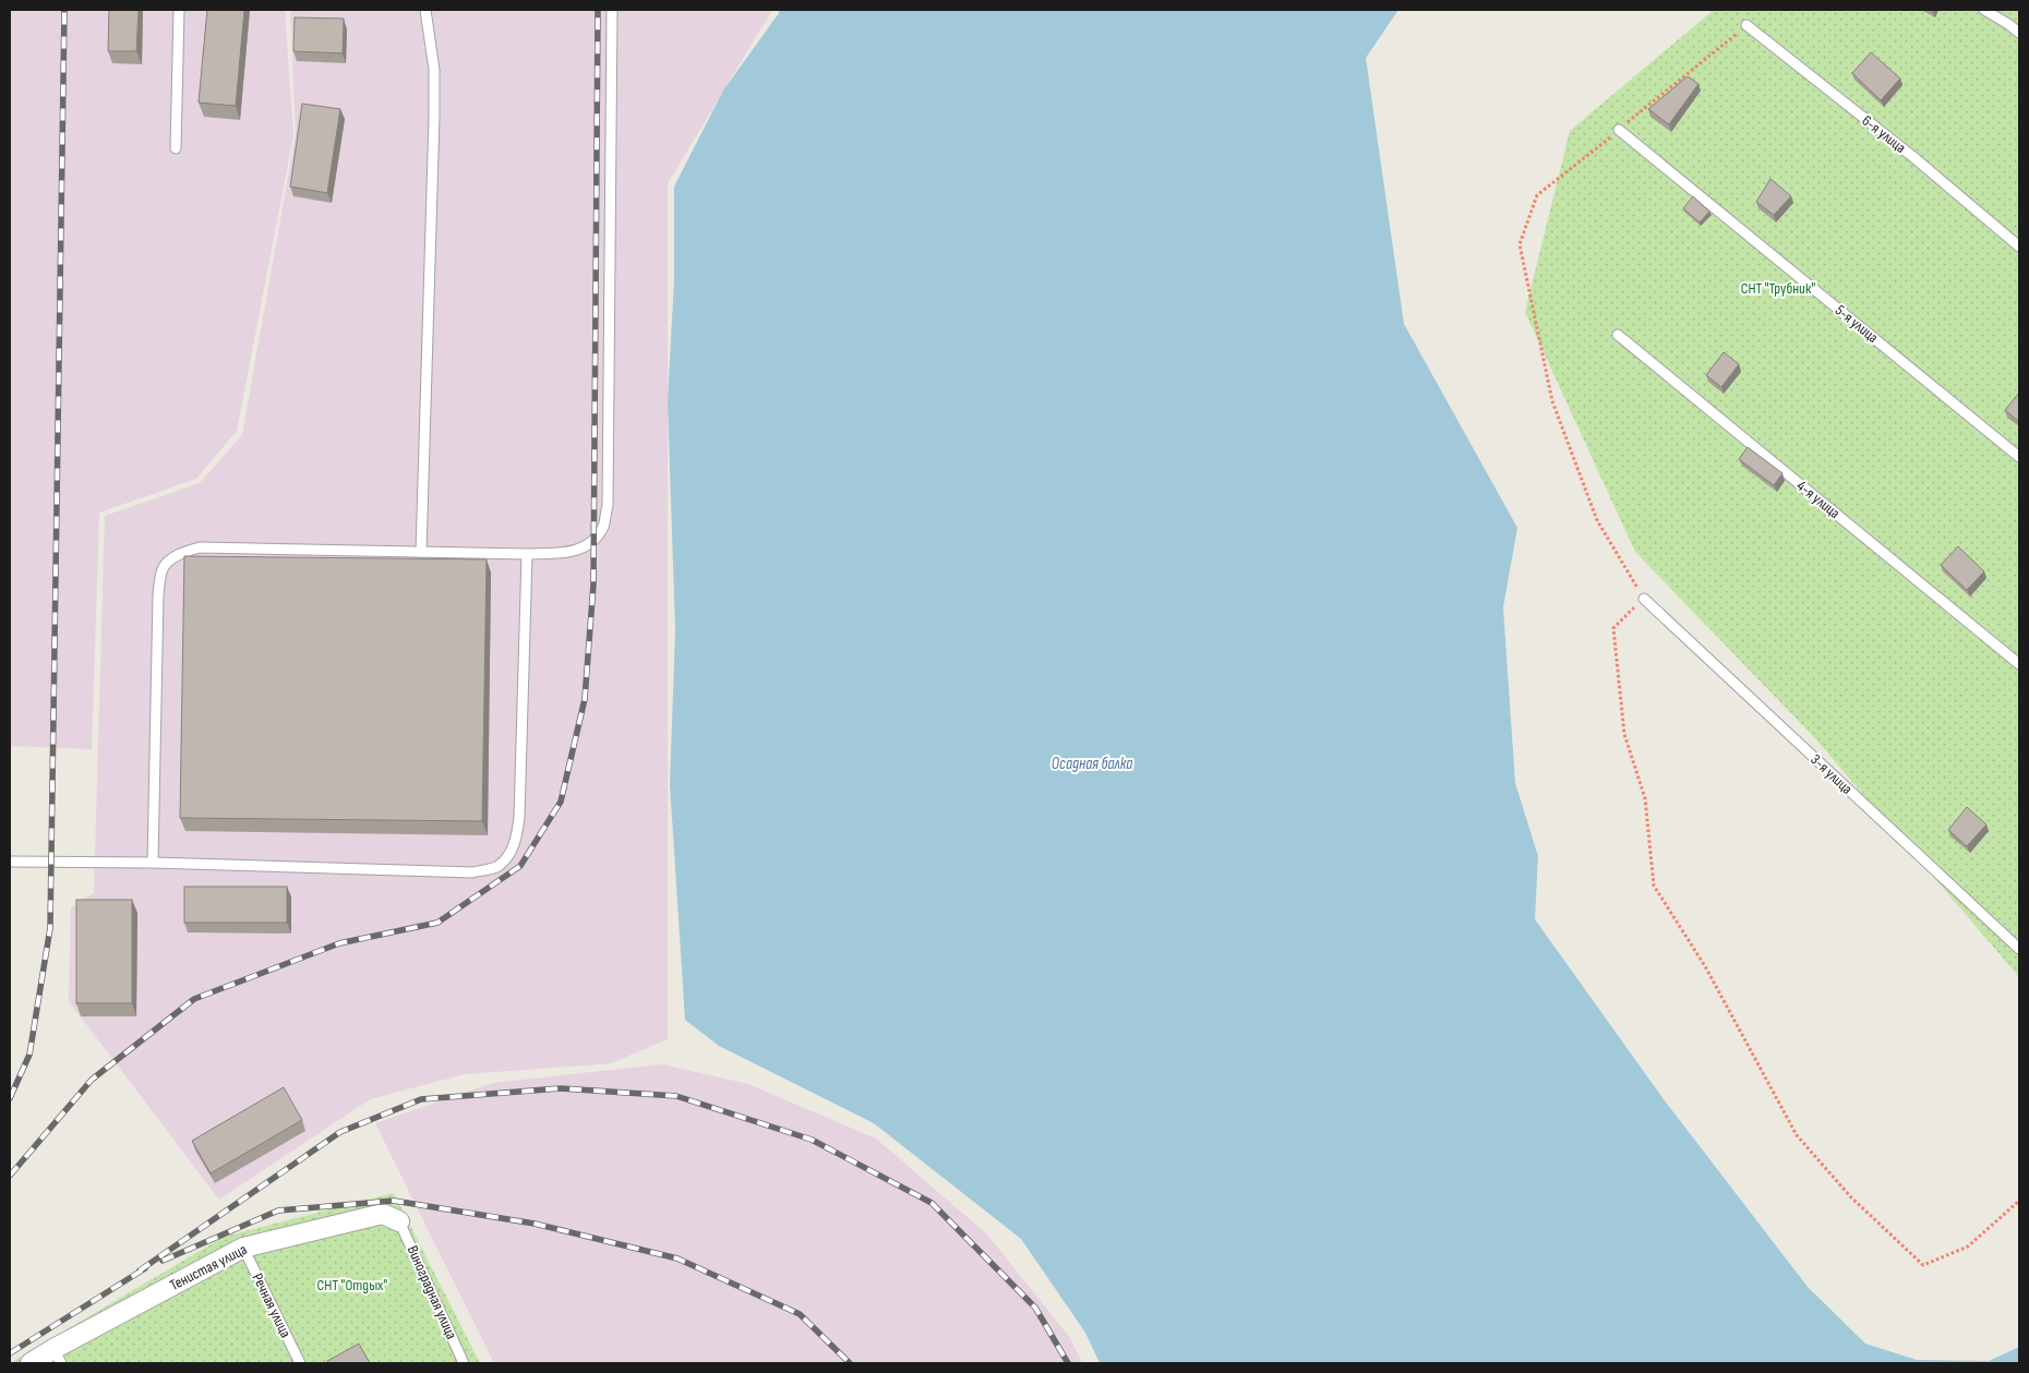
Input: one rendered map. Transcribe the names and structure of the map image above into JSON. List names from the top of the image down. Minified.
{"streets":{"street":["Тенистая улица"],"lane":["6-я улица","5-я улица","4-я улица","3-я улица","Виноградная улица","Речная улица"]},"crossings":[["Тенистая улица","Виноградная улица"],["Тенистая улица","Речная улица"]],"water":["Осадная балка"],"parks":["СНТ \"Трубник\"","СНТ \"Отдых\""]}
